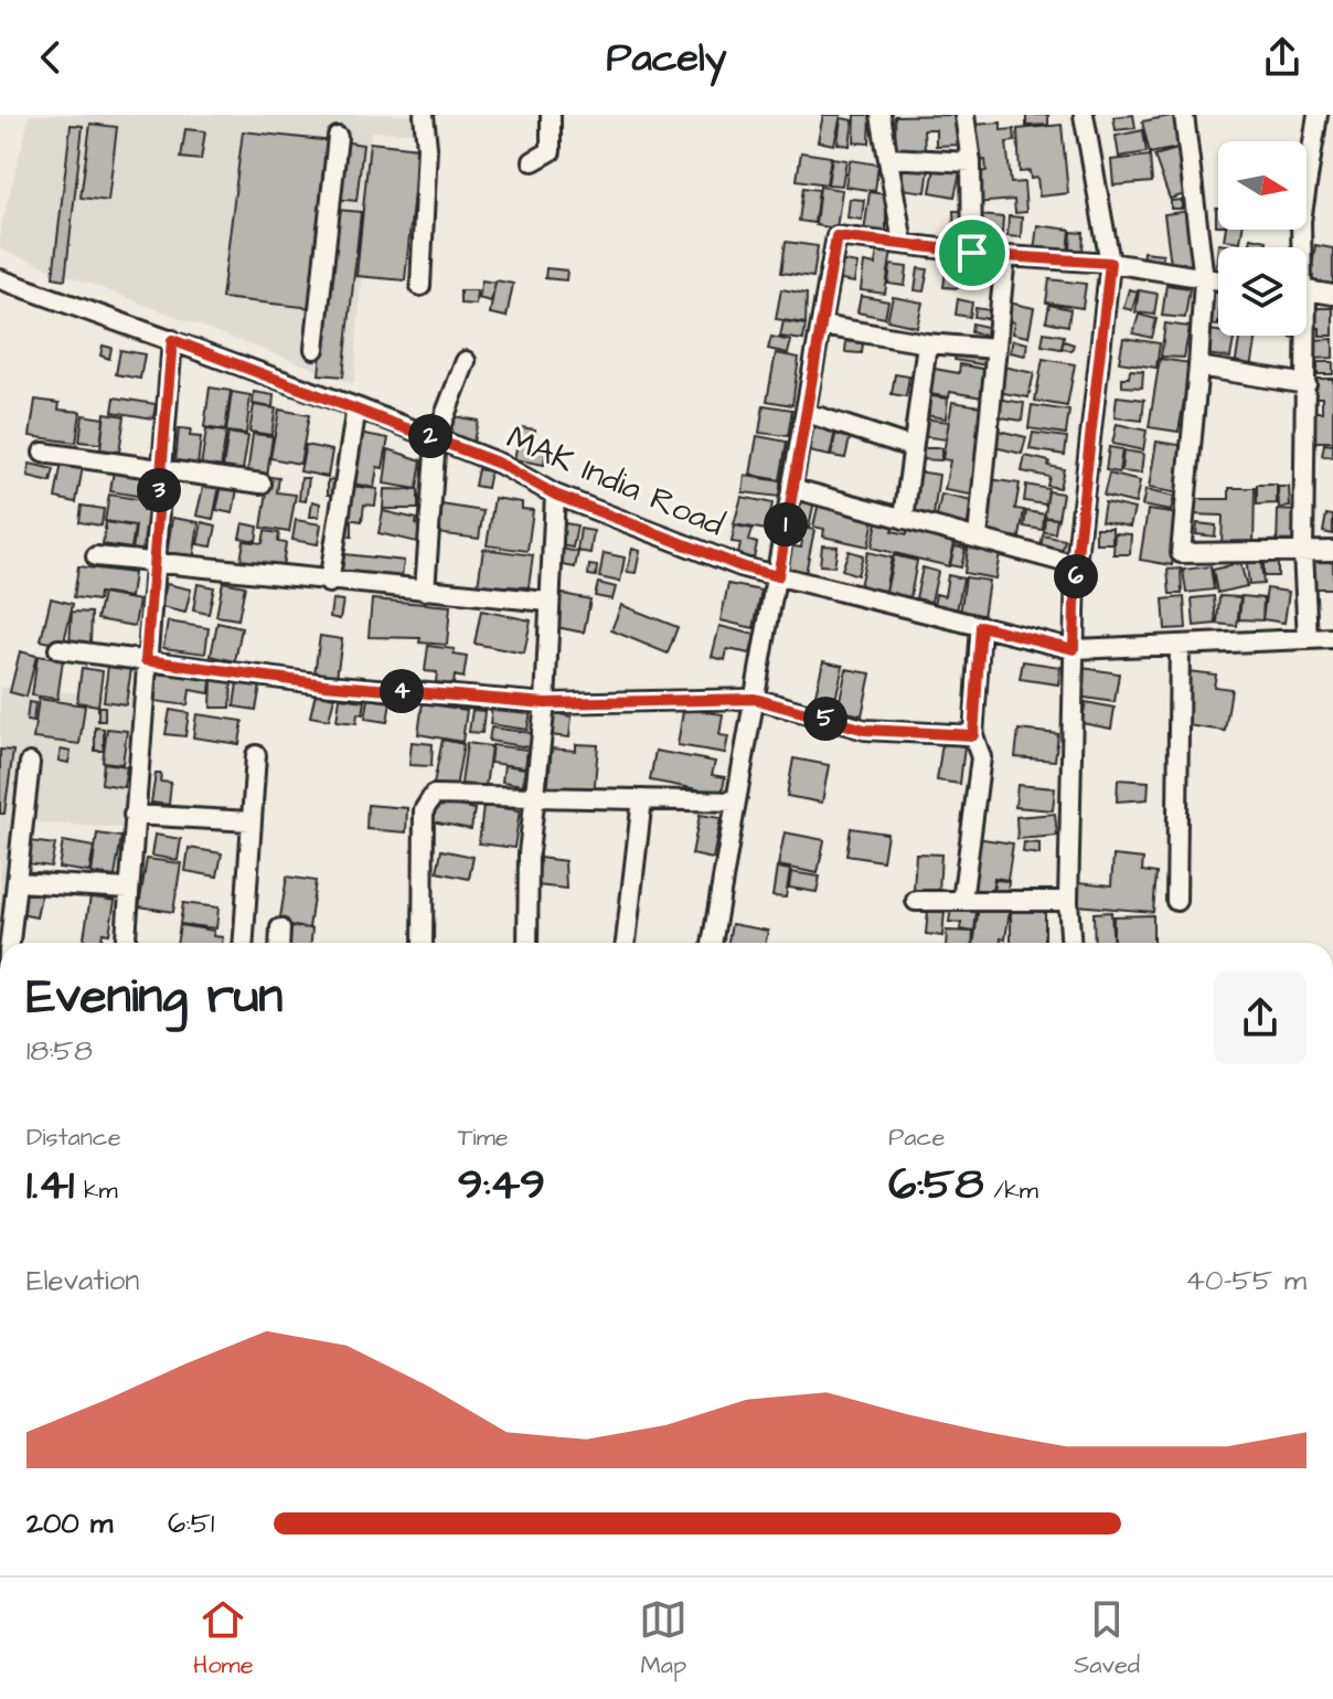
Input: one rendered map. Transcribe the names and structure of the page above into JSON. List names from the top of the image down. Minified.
{"streets":{"street":["MAK India Road"]},"north":"right","page":{"header":"Pacely","pins":["2","3","1","6","4","5"],"heading":["Evening run","18:58"],"stats":[["Distance","1.41 km"],["Time","9:49"],["Pace","6:58 /km"]],"chart":["Elevation","40–55 m"],"list":[{"name":"200 m","note":"6:51"}],"tabs":["Home","Map","Saved"]}}
